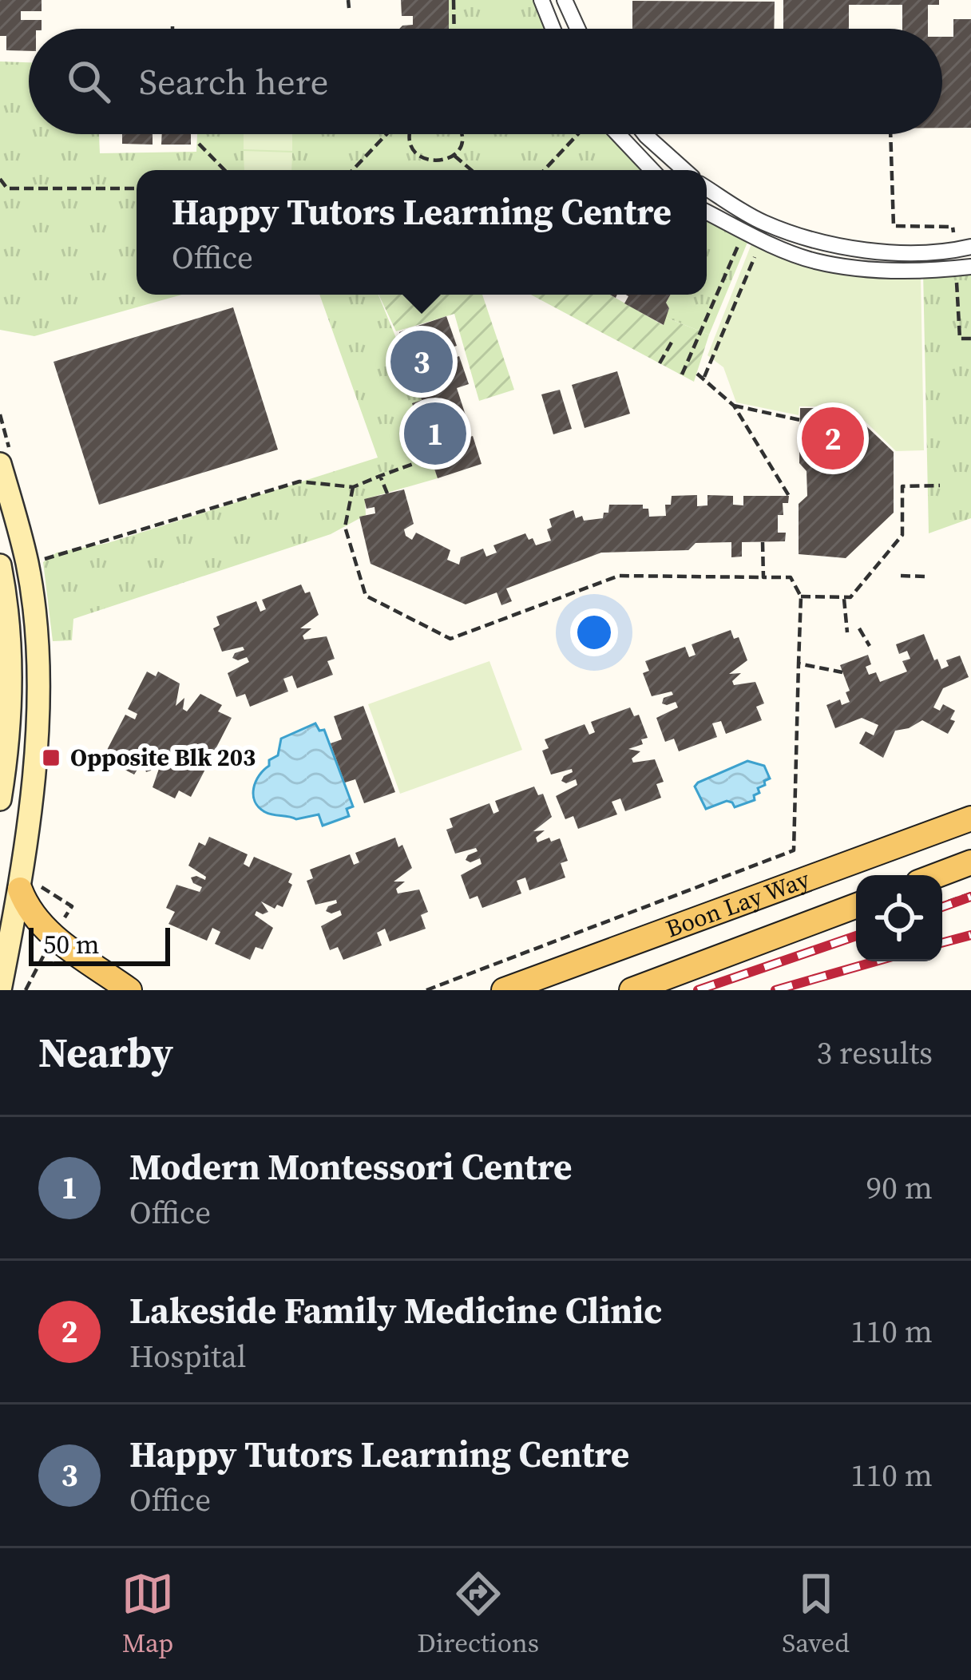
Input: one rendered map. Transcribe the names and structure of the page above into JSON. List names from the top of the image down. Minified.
{"streets":{"main road":["Boon Lay Way"]},"places":{"transit":["Opposite Blk 203"]},"scale_bar":"50 m","page":{"search":"Search here","popup":["Happy Tutors Learning Centre","Office"],"pins":["3","1","2"],"scale":"50 m","heading":["Nearby","3 results"],"list":[{"mark":"1","name":"Modern Montessori Centre","note":"Office","value":"90 m"},{"mark":"2","name":"Lakeside Family Medicine Clinic","note":"Hospital","value":"110 m"},{"mark":"3","name":"Happy Tutors Learning Centre","note":"Office","value":"110 m"}],"nav":["Map","Directions","Saved"]}}
